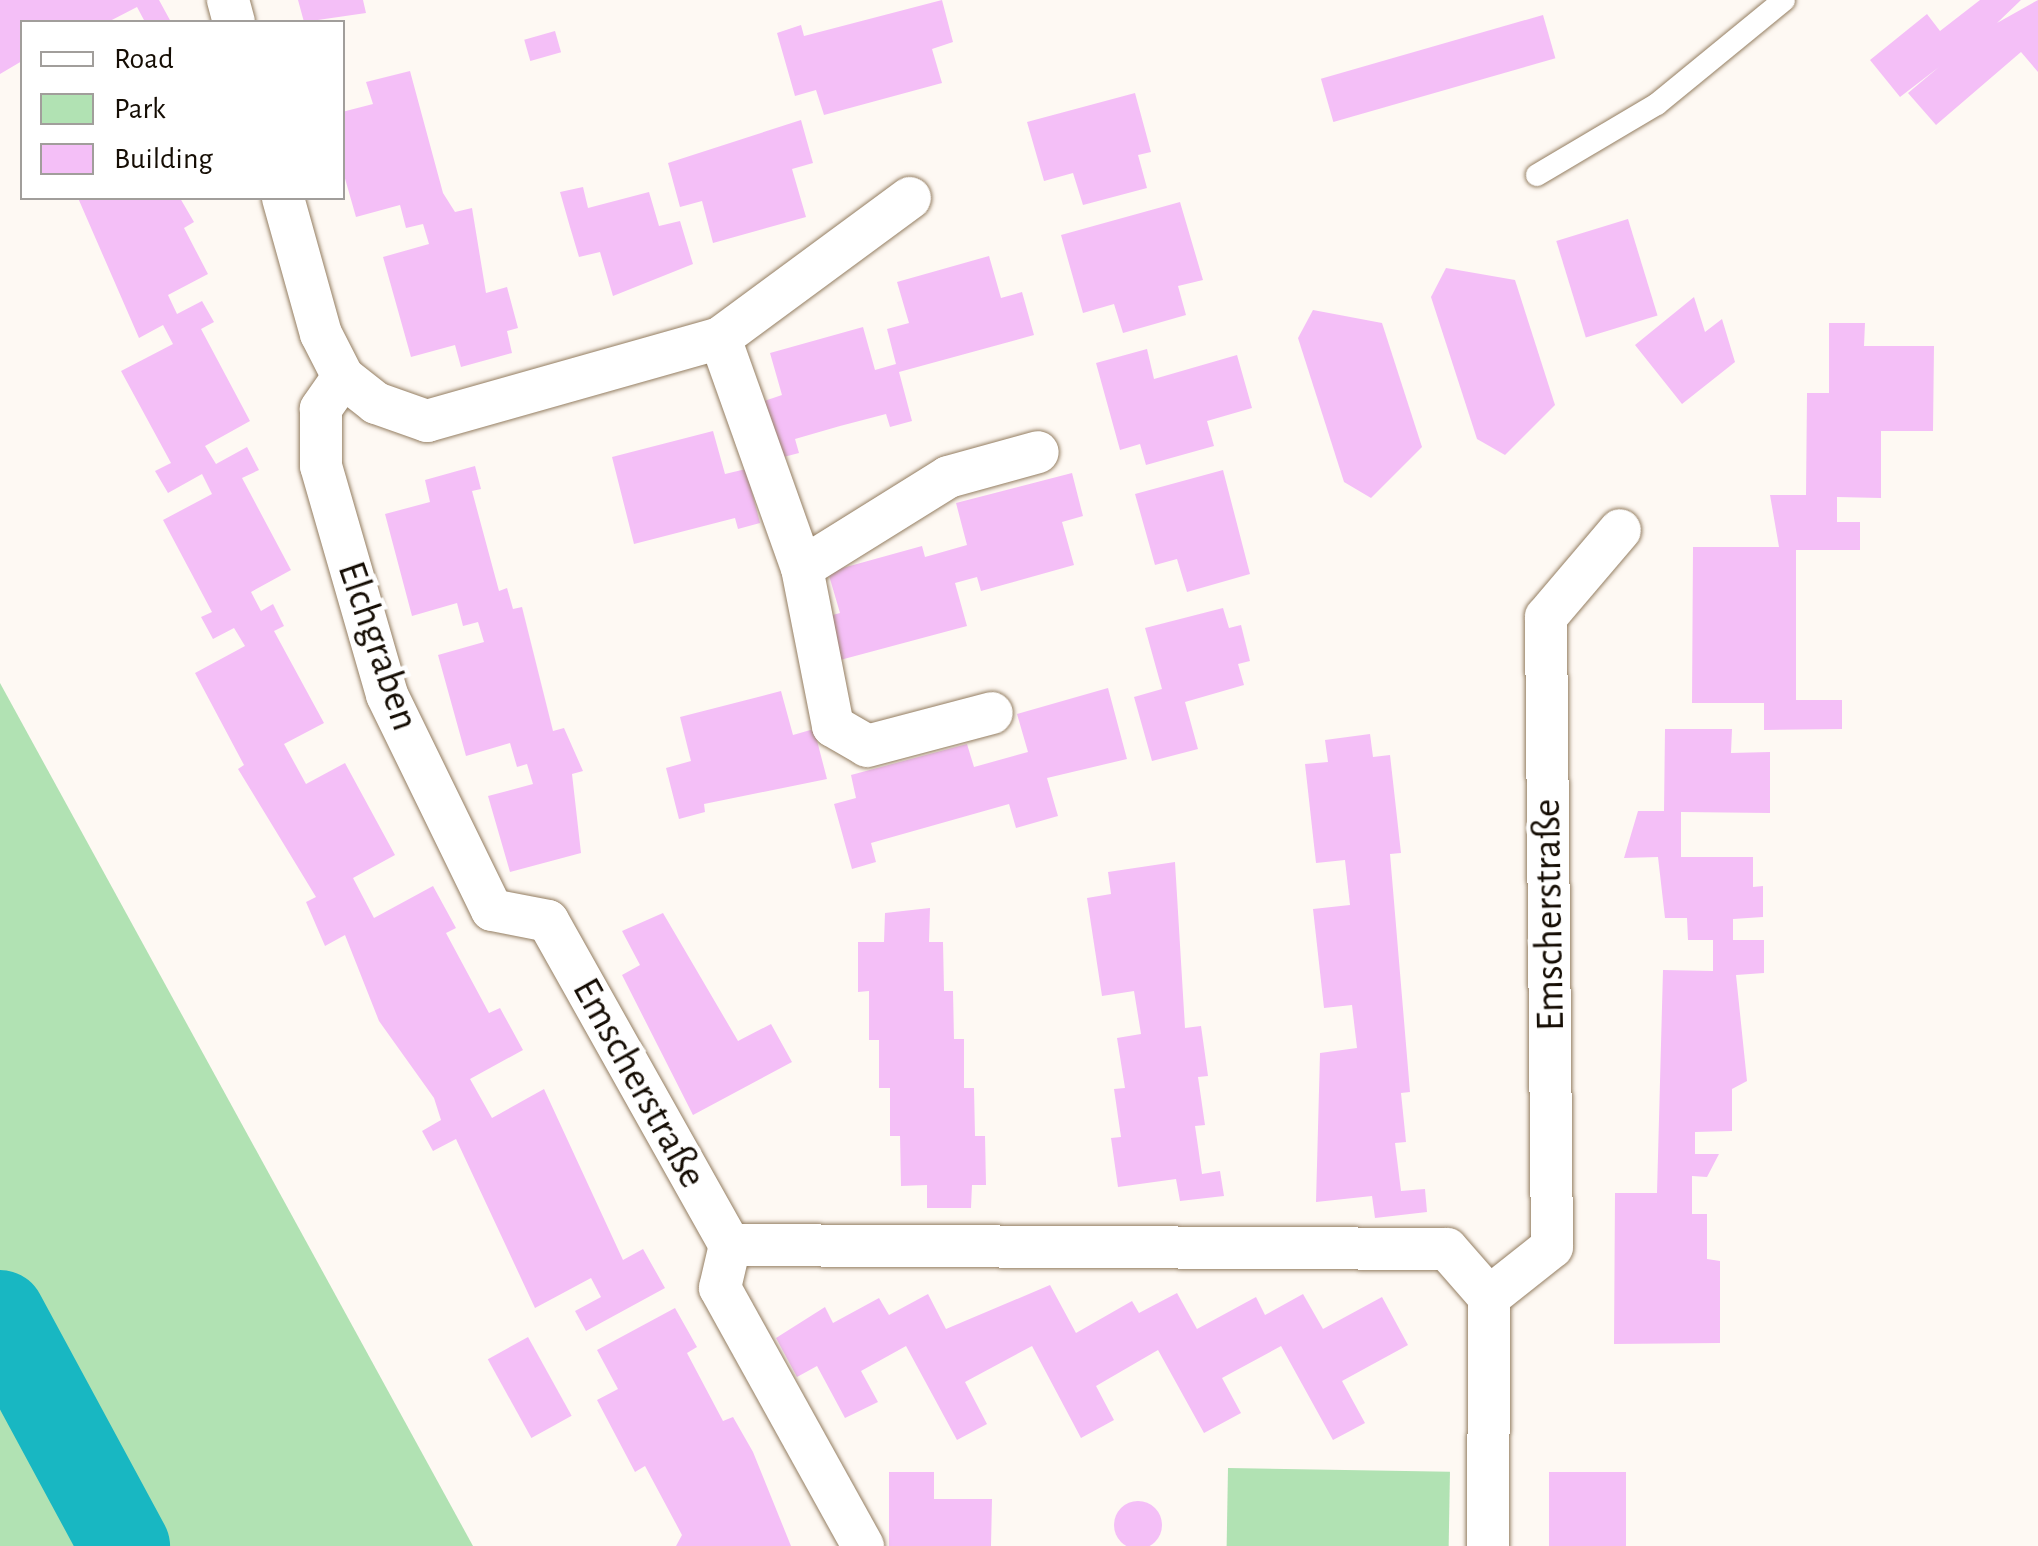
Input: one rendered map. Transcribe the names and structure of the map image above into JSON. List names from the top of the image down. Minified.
{"streets":{"street":["Elchgraben","Emscherstraße"]},"crossings":[["Elchgraben","Emscherstraße"]],"legend":["Road","Park","Building"]}
